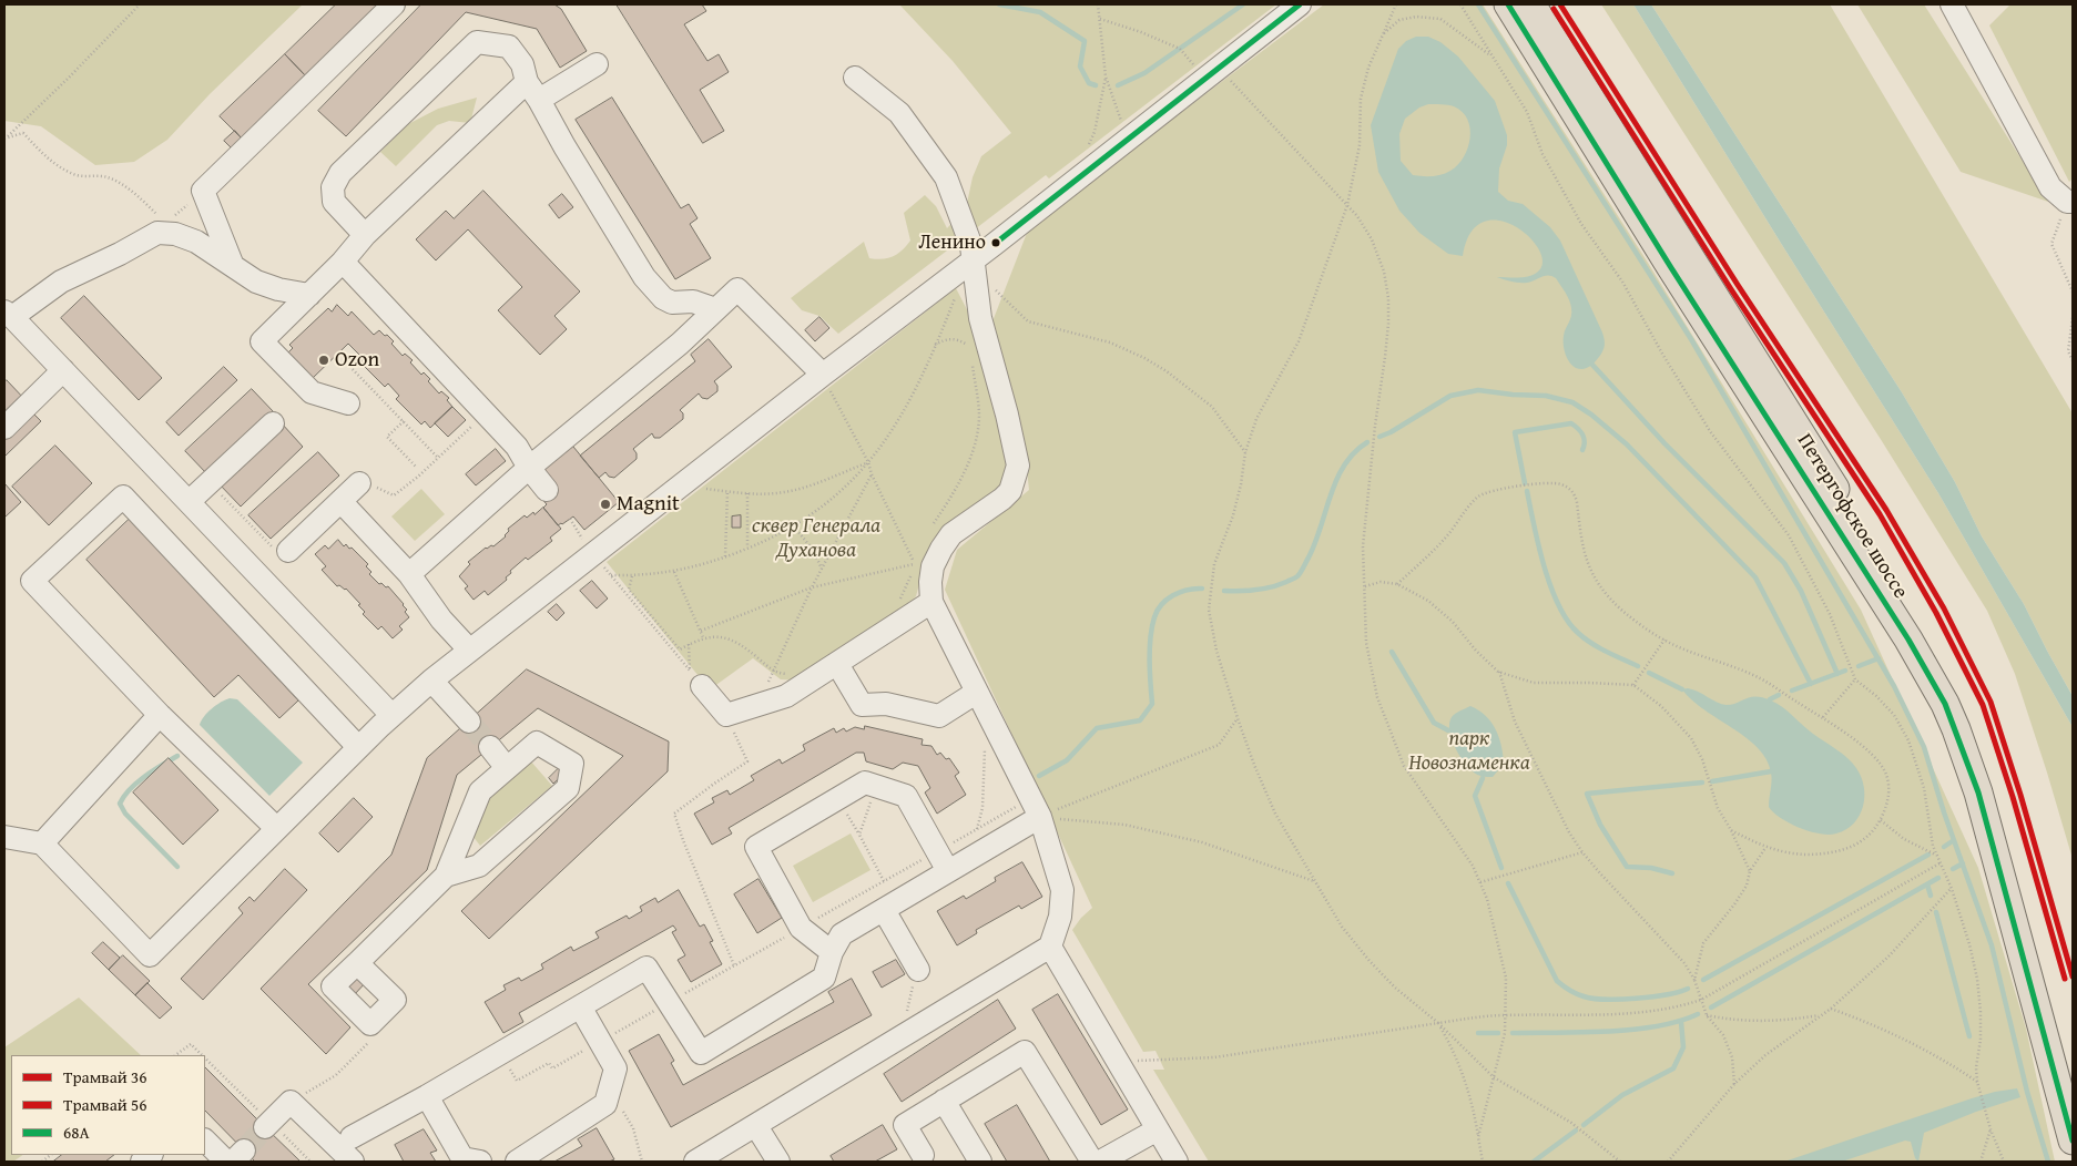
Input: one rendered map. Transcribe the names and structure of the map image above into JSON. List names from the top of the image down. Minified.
{"streets":{"main road":["Петергофское шоссе"]},"parks":["сквер Генерала Духанова","парк Новознаменка"],"places":["Ленино","Ozon","Magnit"],"lines":["tram line 36","transit line 68А","tram line 56"],"legend":["Трамвай 36","Трамвай 56","68А"]}
